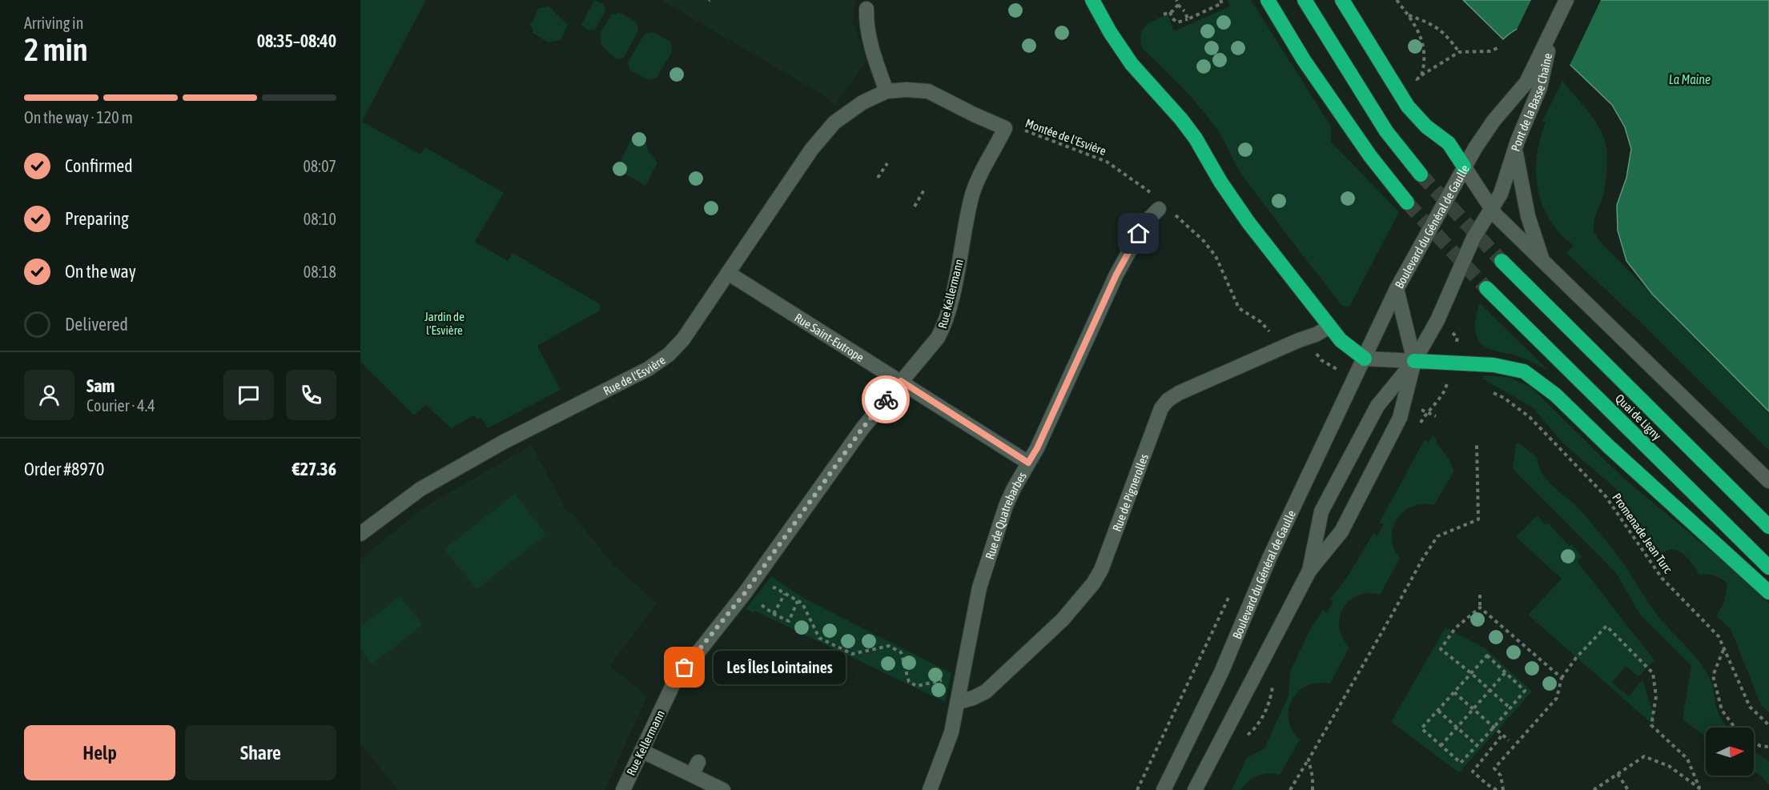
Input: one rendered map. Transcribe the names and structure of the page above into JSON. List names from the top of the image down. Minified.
{"streets":{"highway":["Quai de Ligny"],"street":["Pont de la Basse Chaîne","Boulevard du Général de Gaulle","Rue Kellermann","Rue Saint-Eutrope","Rue de l'Esvière","Rue de Pignerolles","Rue de Quatrebarbes"],"path":["Montée de l'Esvière","Promenade Jean Turc"]},"crossings":[["Pont de la Basse Chaîne","Boulevard du Général de Gaulle"],["Montée de l'Esvière","Rue Kellermann"],["Montée de l'Esvière","Rue de Pignerolles"],["Montée de l'Esvière","Rue de Quatrebarbes"],["Rue Kellermann","Rue Saint-Eutrope"],["Rue Saint-Eutrope","Rue de l'Esvière"],["Rue Saint-Eutrope","Rue de Quatrebarbes"],["Rue de Pignerolles","Rue de Quatrebarbes"]],"water":["La Maine"],"parks":["Jardin de l'Esvière"],"places":["Les Îles Lointaines"],"north":"right","page":{"heading":["2 min","Arriving in","08:35–08:40"],"panel":["Sam","Courier · 4.4","Order #8970","€27.36"],"bar":"On the way · 120 m","list":[["Confirmed","08:07"],["Preparing","08:10"],["On the way","08:18"],"Delivered"],"bubble":"Les Îles Lointaines","buttons":["Help","Share"]}}
